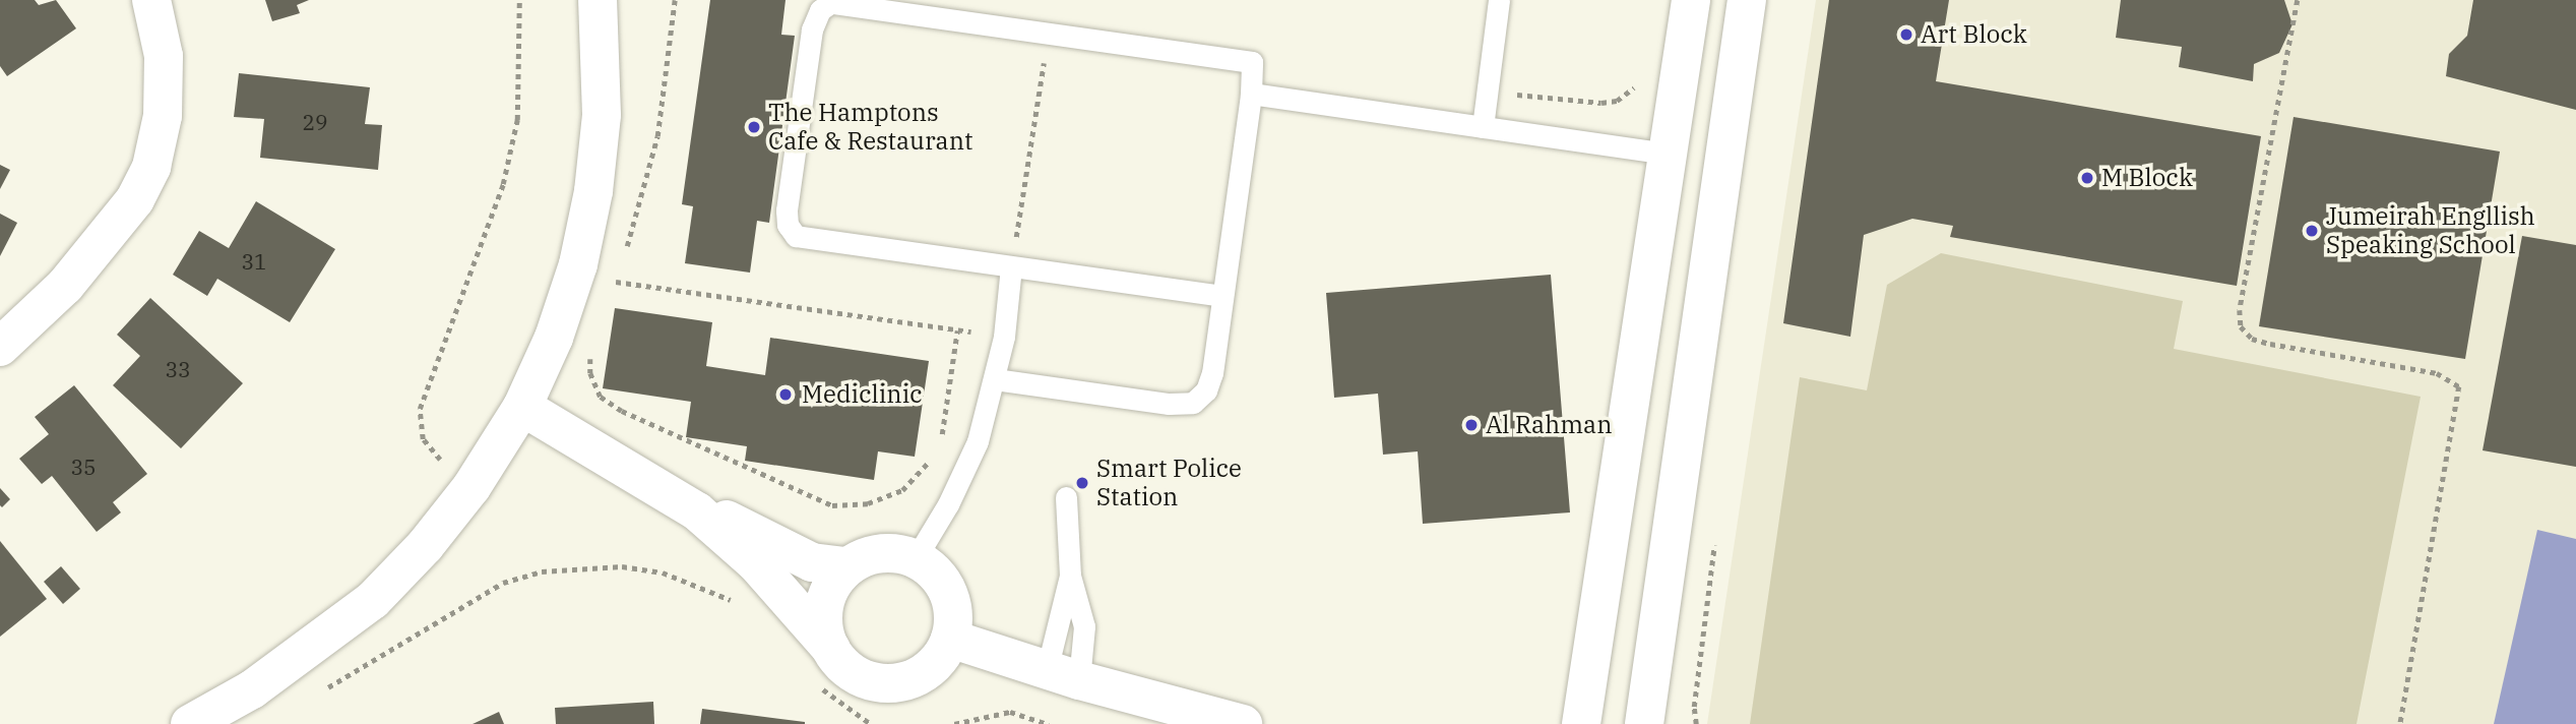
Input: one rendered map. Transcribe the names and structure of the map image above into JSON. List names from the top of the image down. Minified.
{"places":["Art Block","The Hamptons Cafe & Restaurant","M Block","Jumeirah Engllish Speaking School","Mediclinic","Al Rahman","Smart Police Station"],"house_numbers":["29","31","33","35"]}
